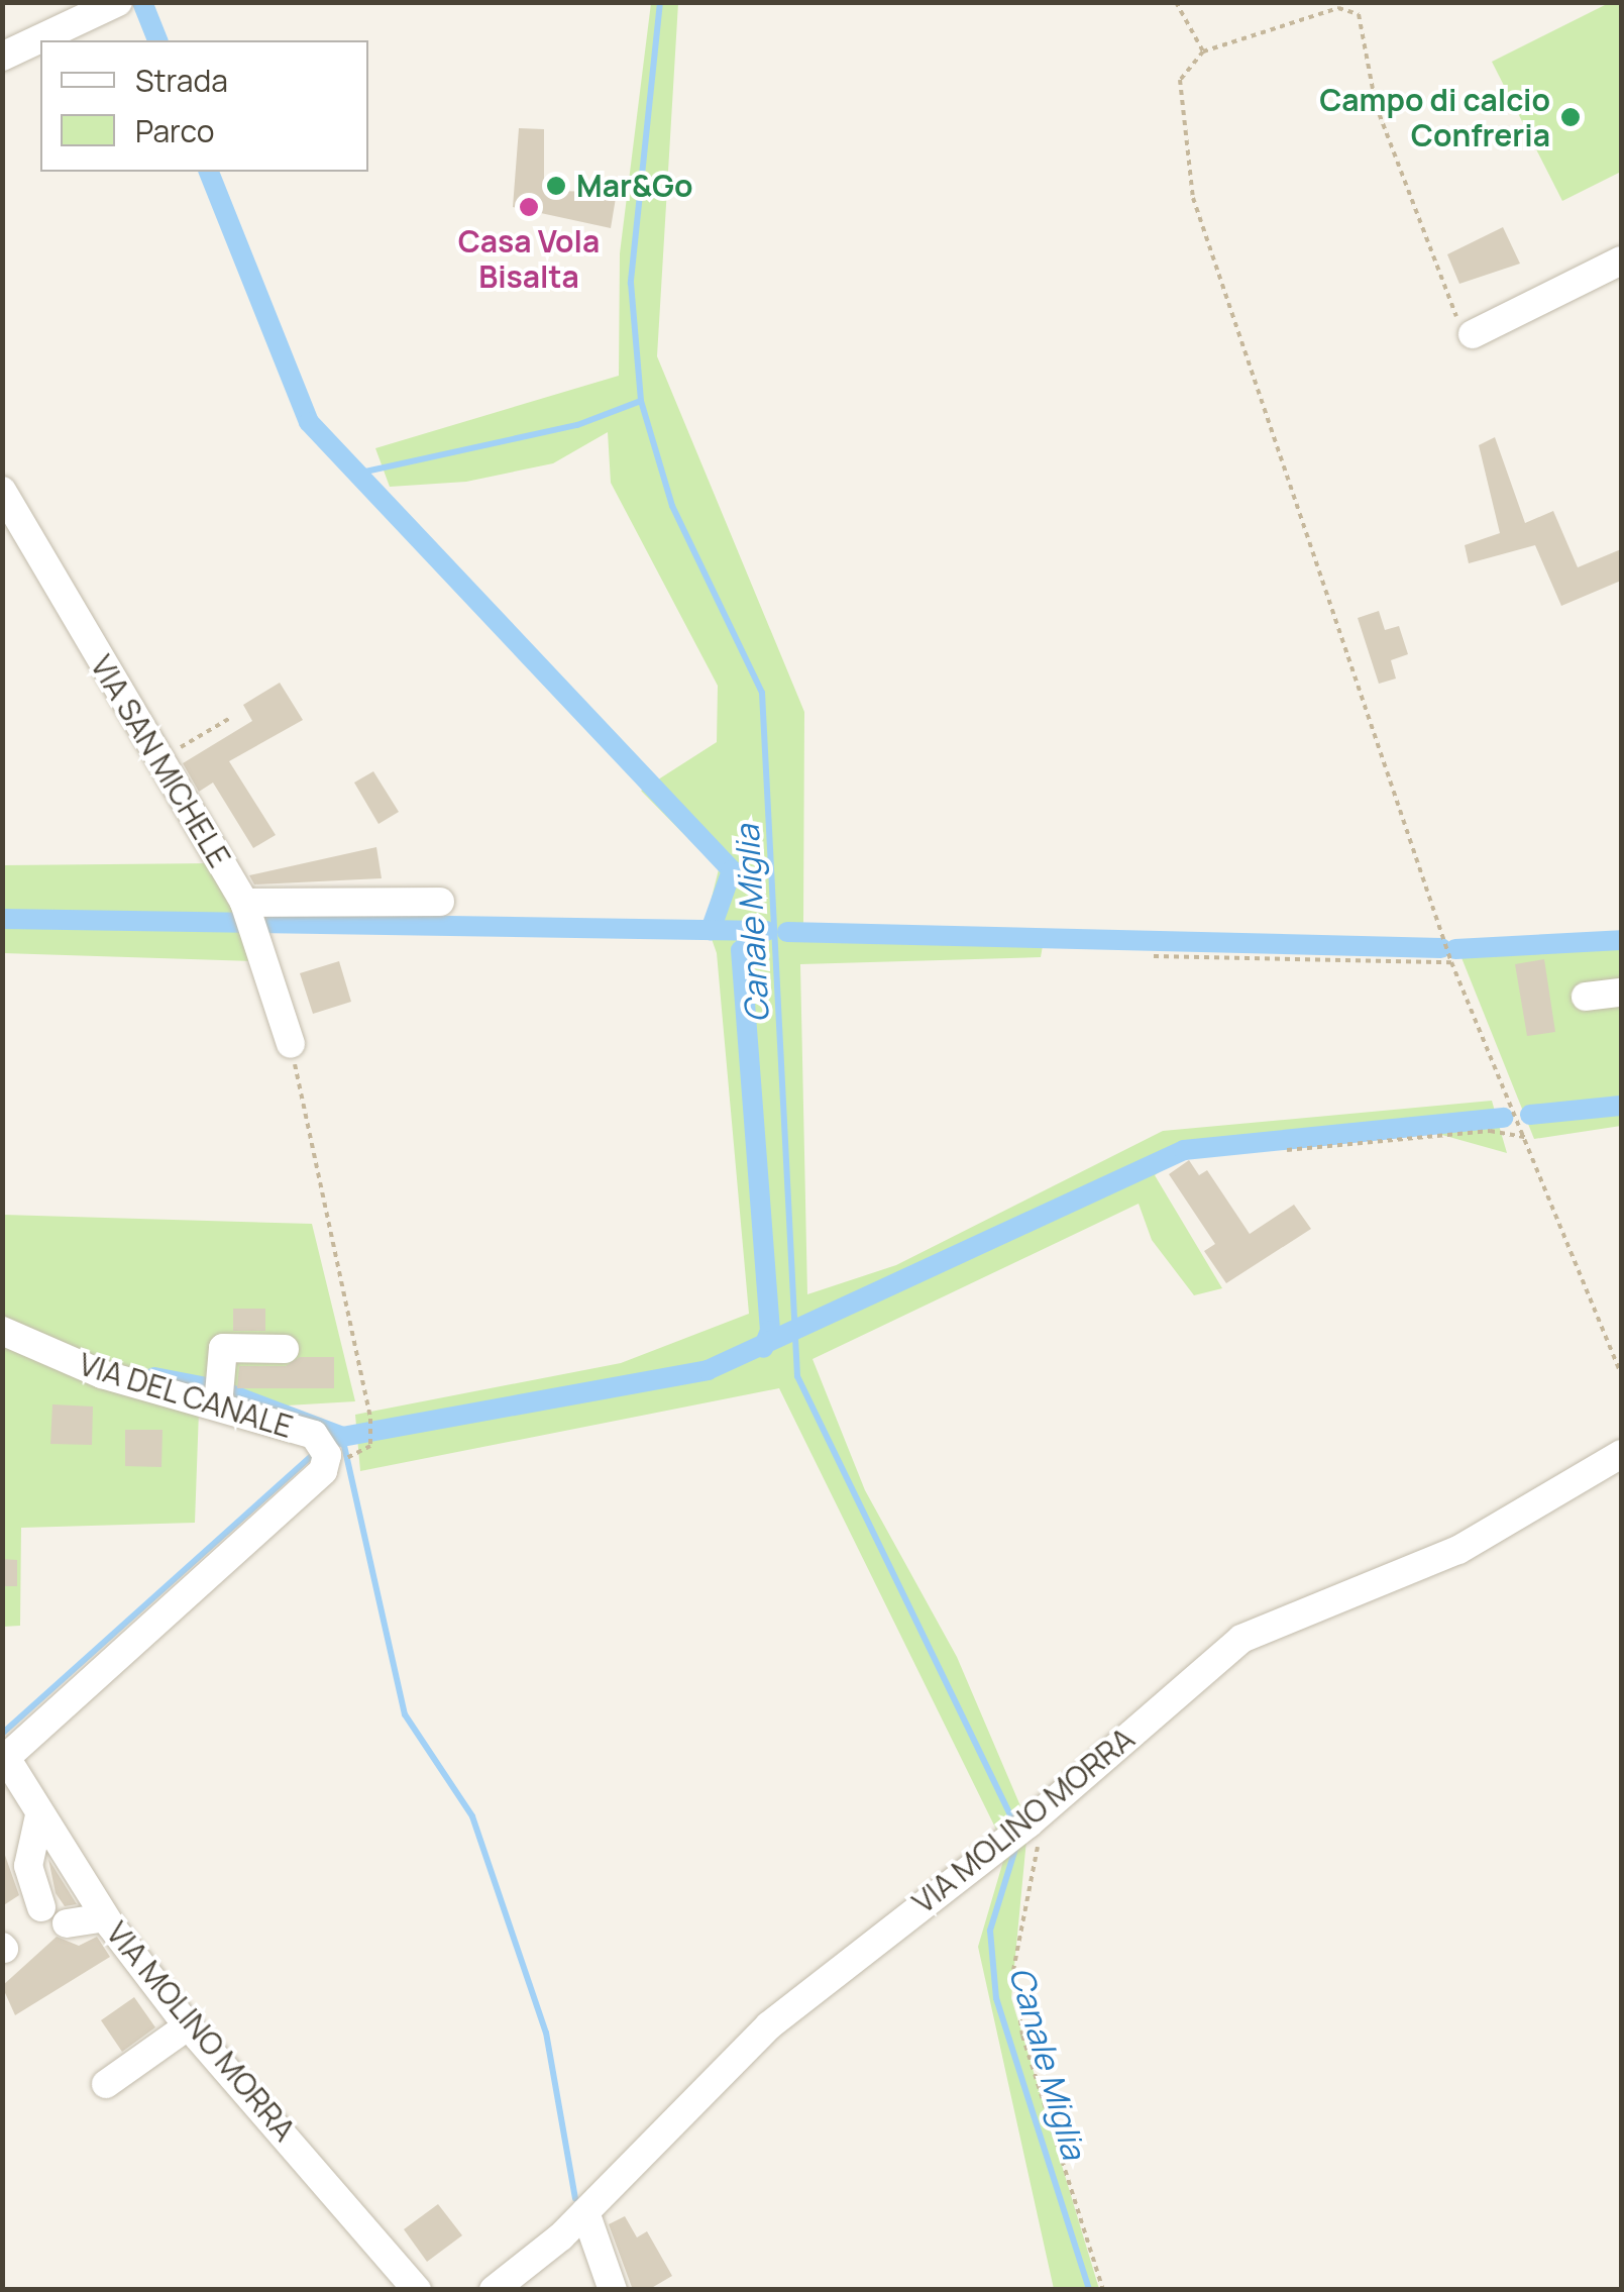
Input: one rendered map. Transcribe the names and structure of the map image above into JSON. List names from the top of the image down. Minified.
{"streets":{"street":["VIA SAN MICHELE","VIA DEL CANALE","VIA MOLINO MORRA"]},"crossings":[["VIA DEL CANALE","VIA MOLINO MORRA"]],"water":["Canale Miglia"],"places":["Campo di calcio Confreria","Mar&Go","Casa Vola Bisalta"],"legend":["Strada","Parco"]}
